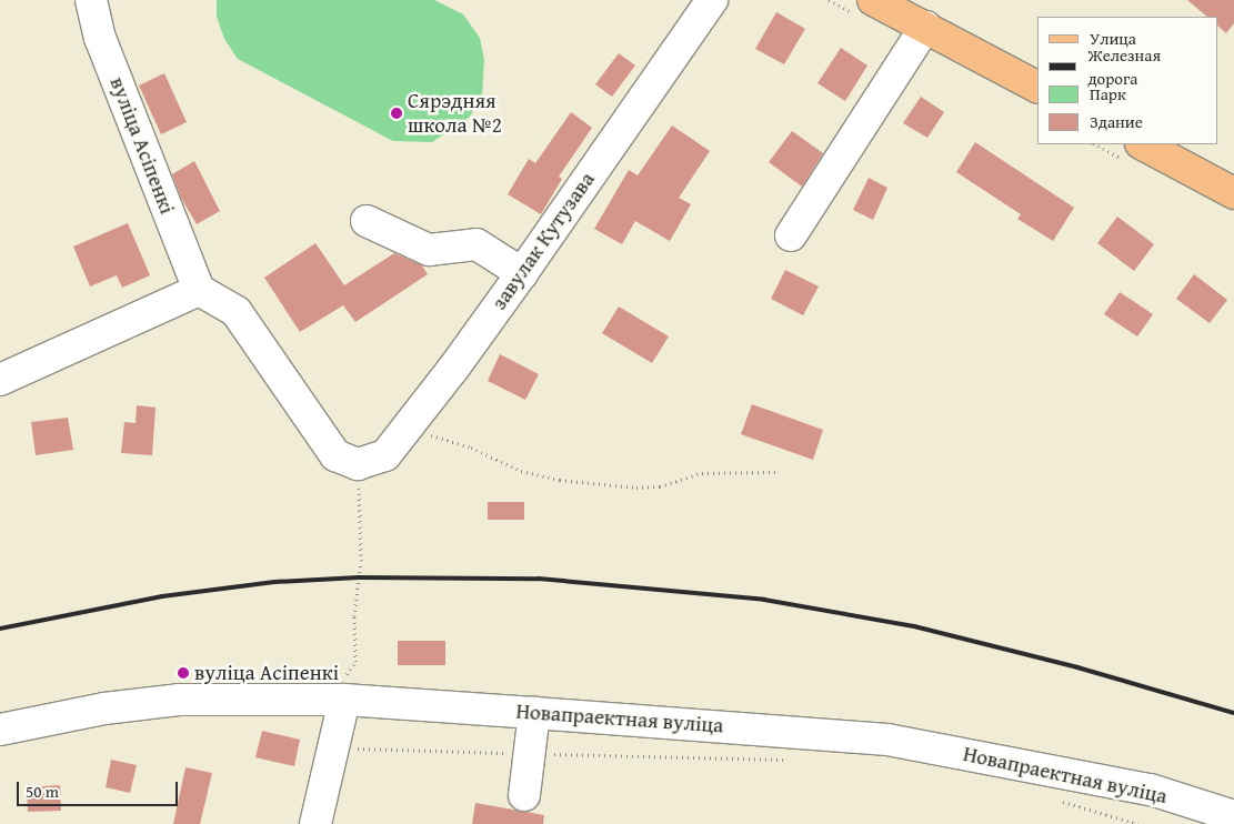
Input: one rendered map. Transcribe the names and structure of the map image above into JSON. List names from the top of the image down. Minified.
{"streets":{"street":["вуліца Асіпенкі","завулак Кутузава","Новапраектная вуліца"]},"places":["Сярэдняя школа №2","вуліца Асіпенкі"],"legend":["Улица","Железная дорога","Парк","Здание"],"scale_bar":"50 m"}
